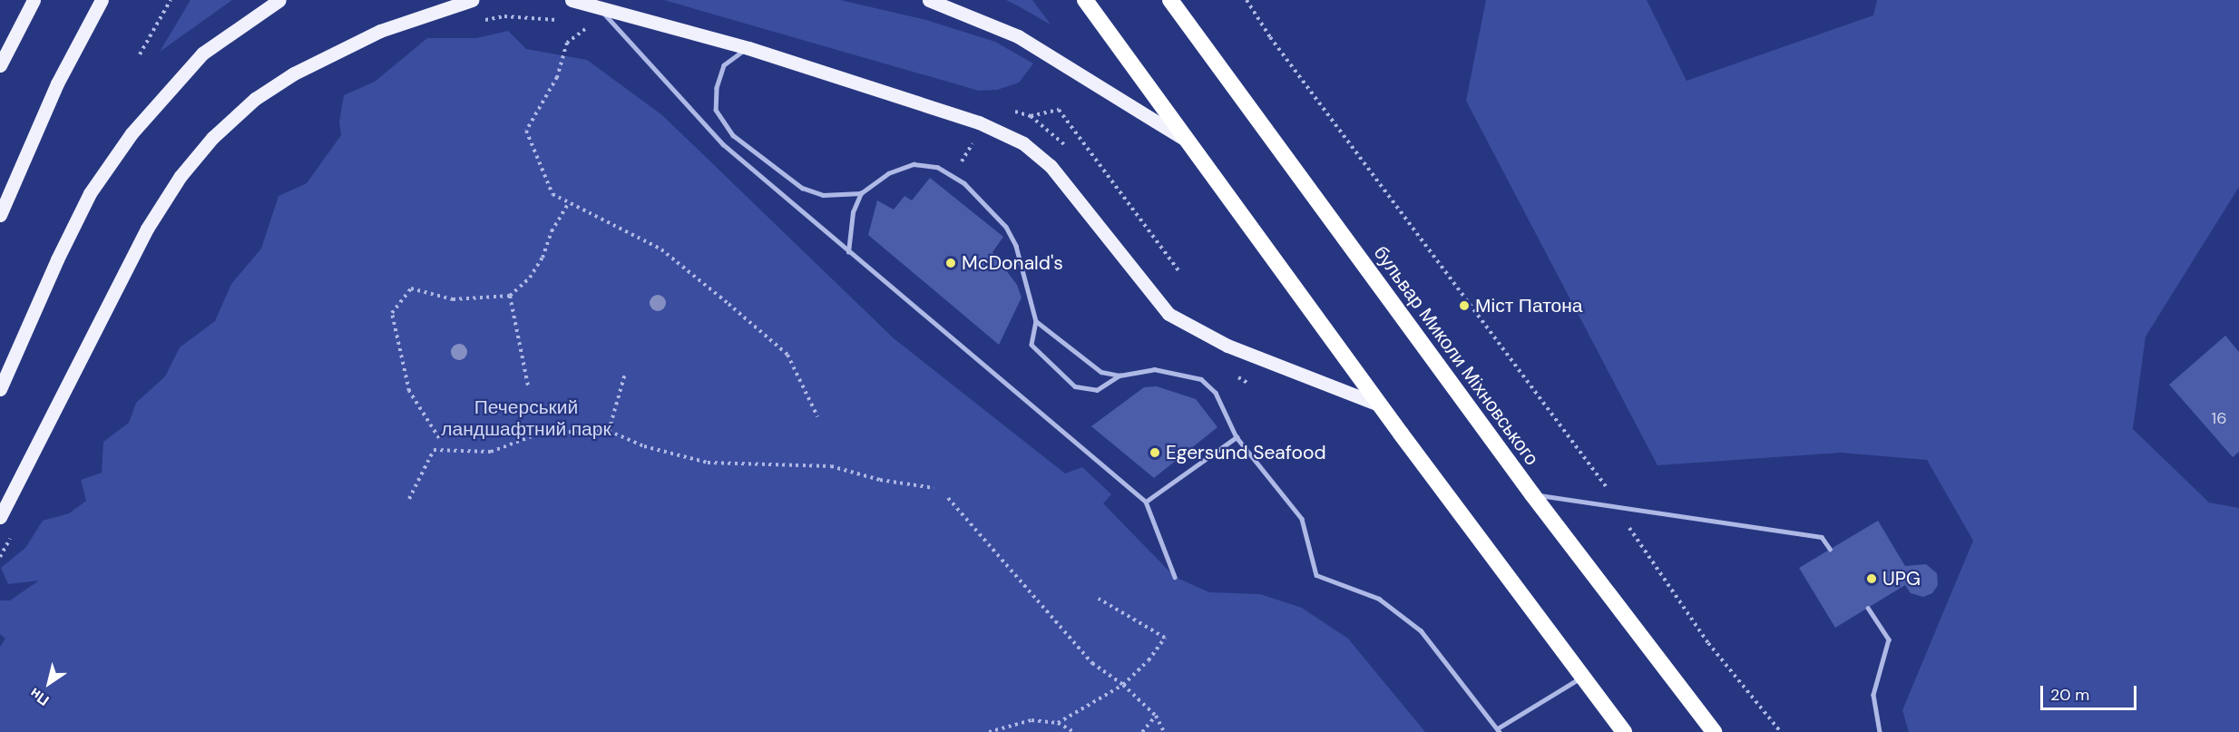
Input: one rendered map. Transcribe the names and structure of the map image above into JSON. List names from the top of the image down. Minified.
{"streets":{"highway":["бульвар Миколи Міхновського"]},"parks":["Печерський ландшафтний парк"],"places":["McDonald's","Міст Патона","Egersund Seafood","UPG"],"house_numbers":["16"],"scale_bar":"20 m","north":"bottom left"}
